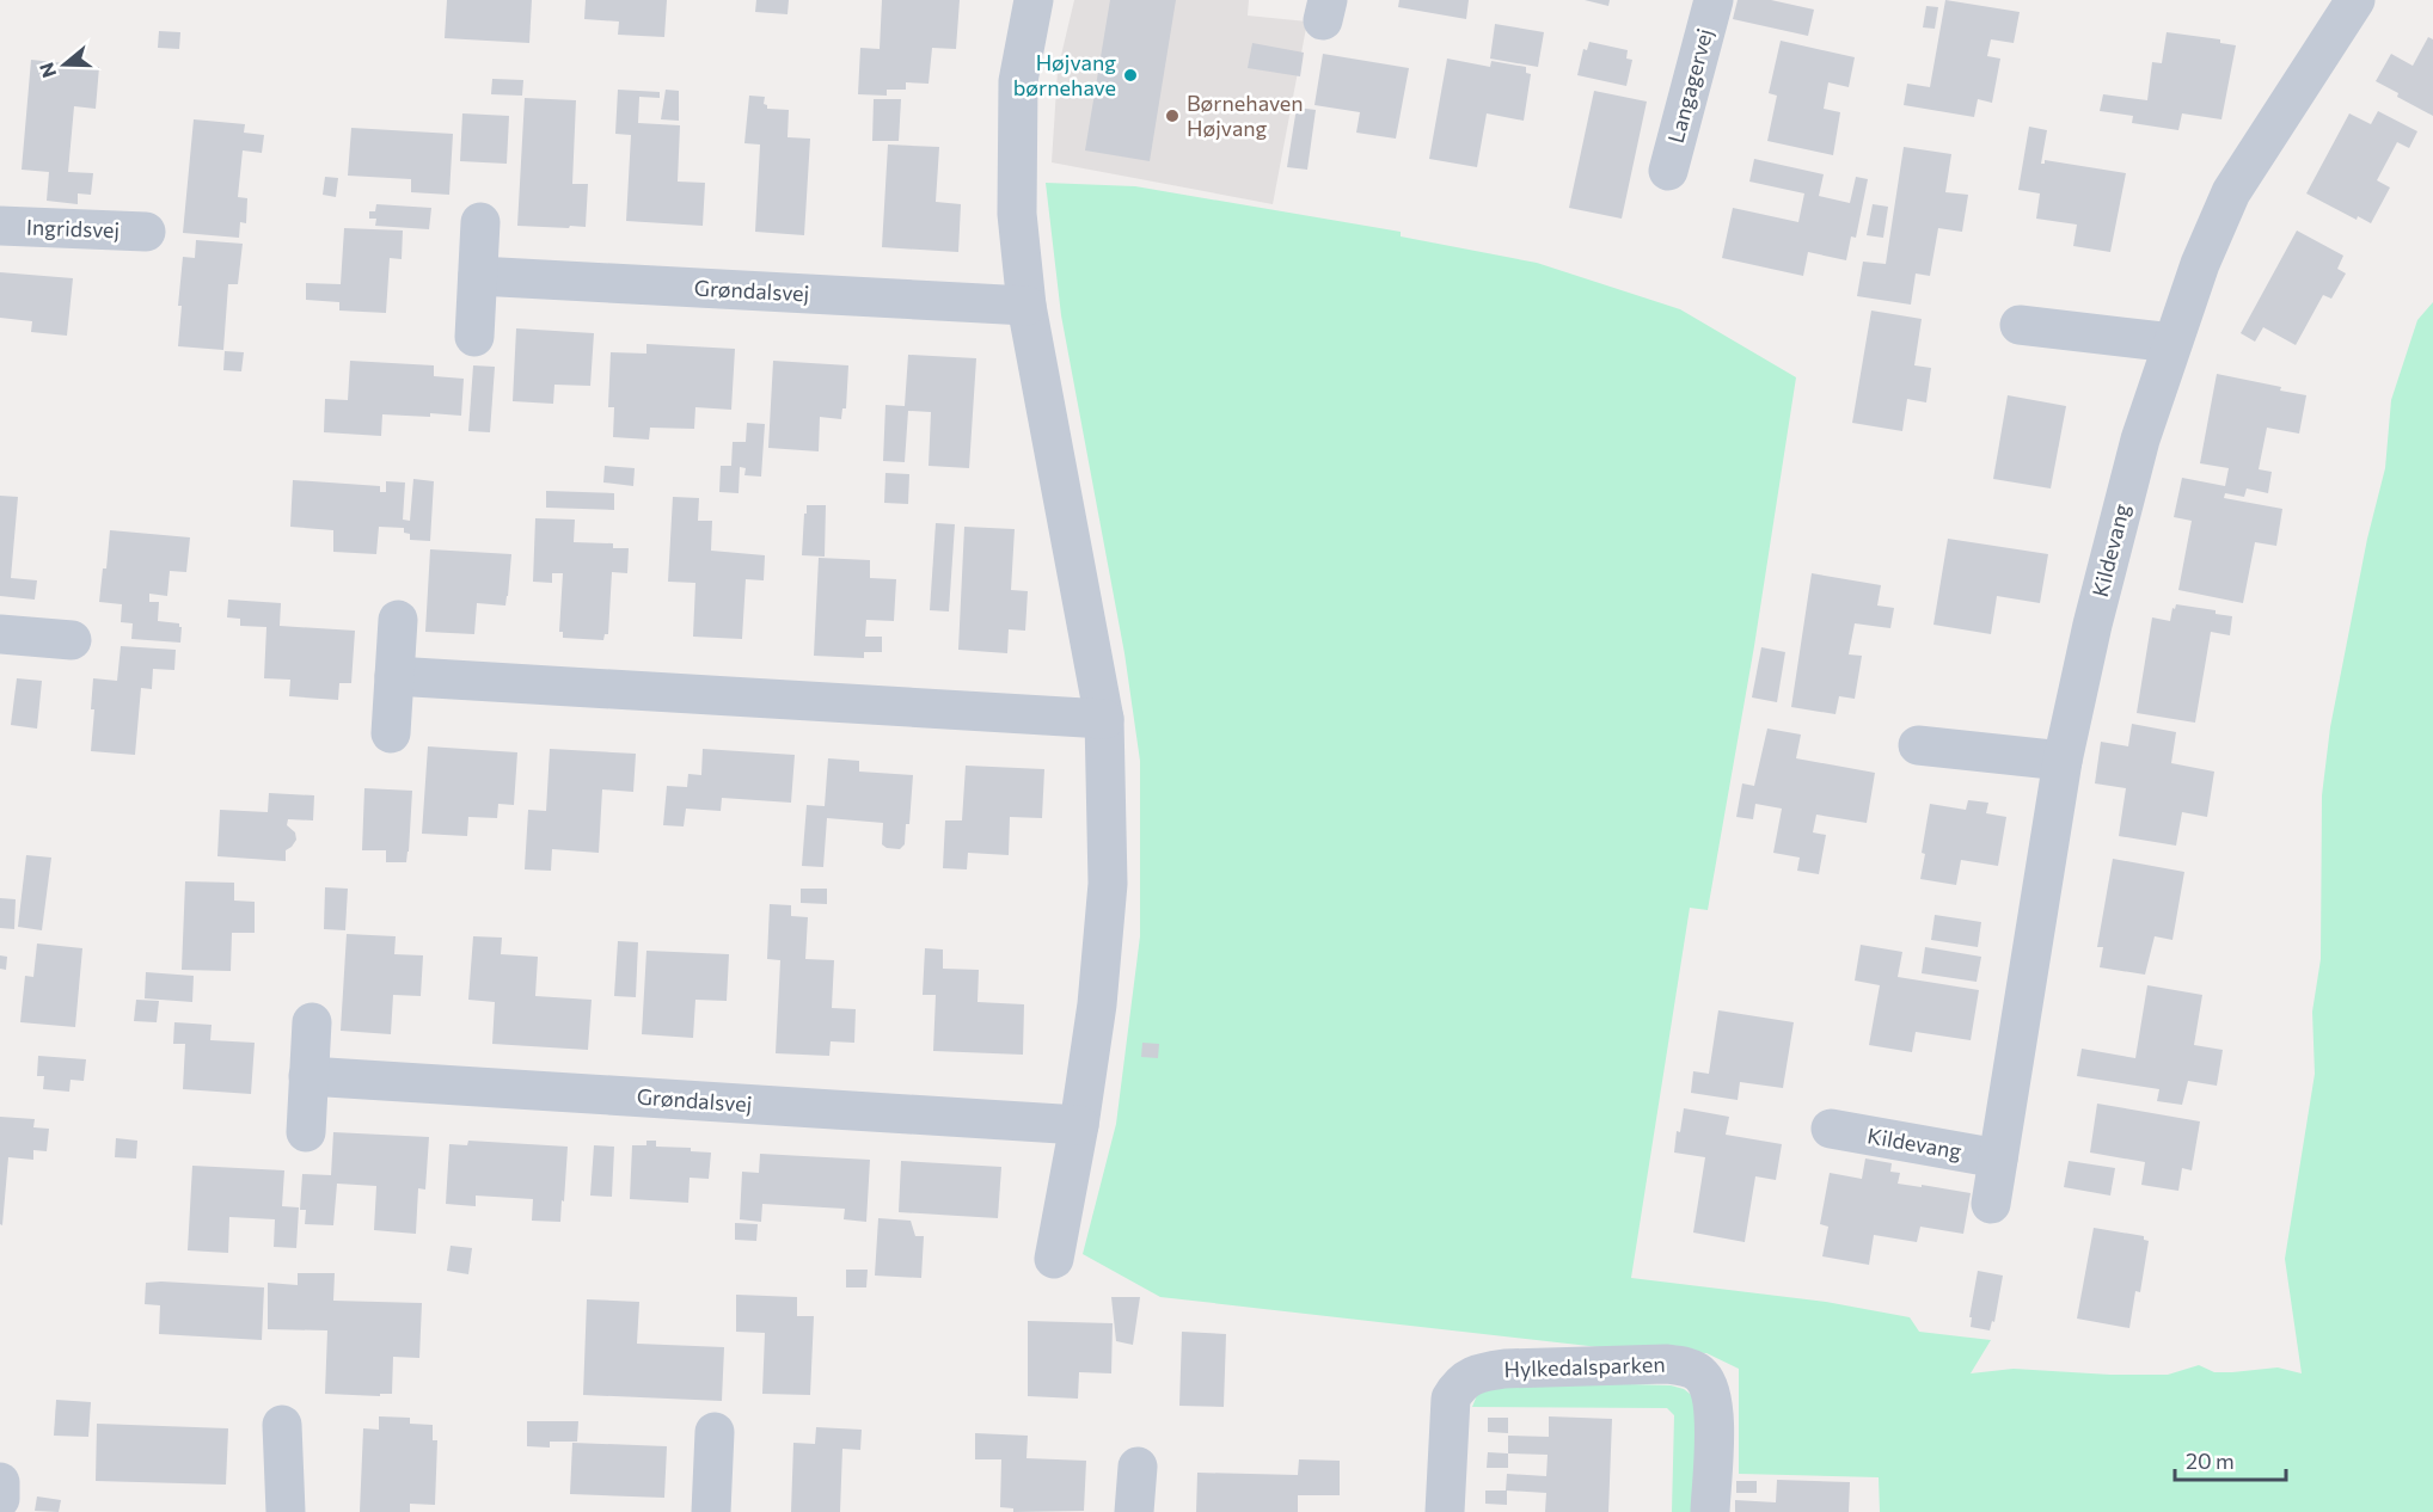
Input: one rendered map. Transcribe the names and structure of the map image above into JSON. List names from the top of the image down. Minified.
{"streets":{"street":["Langagervej","Ingridsvej","Grøndalsvej","Kildevang","Hylkedalsparken"]},"places":["Højvang børnehave","Børnehaven Højvang"],"scale_bar":"20 m","north":"left"}
